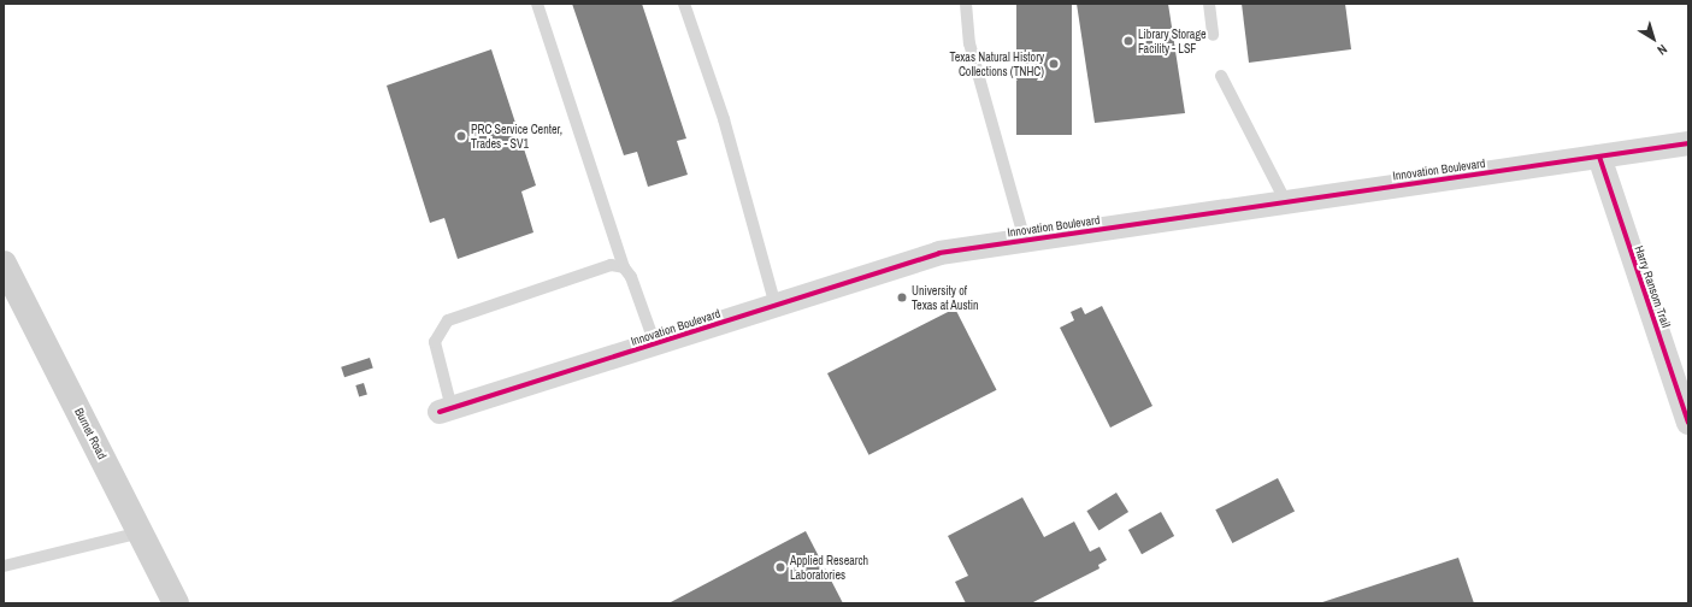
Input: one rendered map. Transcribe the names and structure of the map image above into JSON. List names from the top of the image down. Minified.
{"streets":{"main road":["Burnet Road"],"street":["Innovation Boulevard","Harry Ransom Trail"]},"crossings":[["Innovation Boulevard","Harry Ransom Trail"]],"places":["Library Storage Facility - LSF","Texas Natural History Collections (TNHC)","PRC Service Center, Trades - SV1","University of Texas at Austin","Applied Research Laboratories"],"north":"bottom right"}
